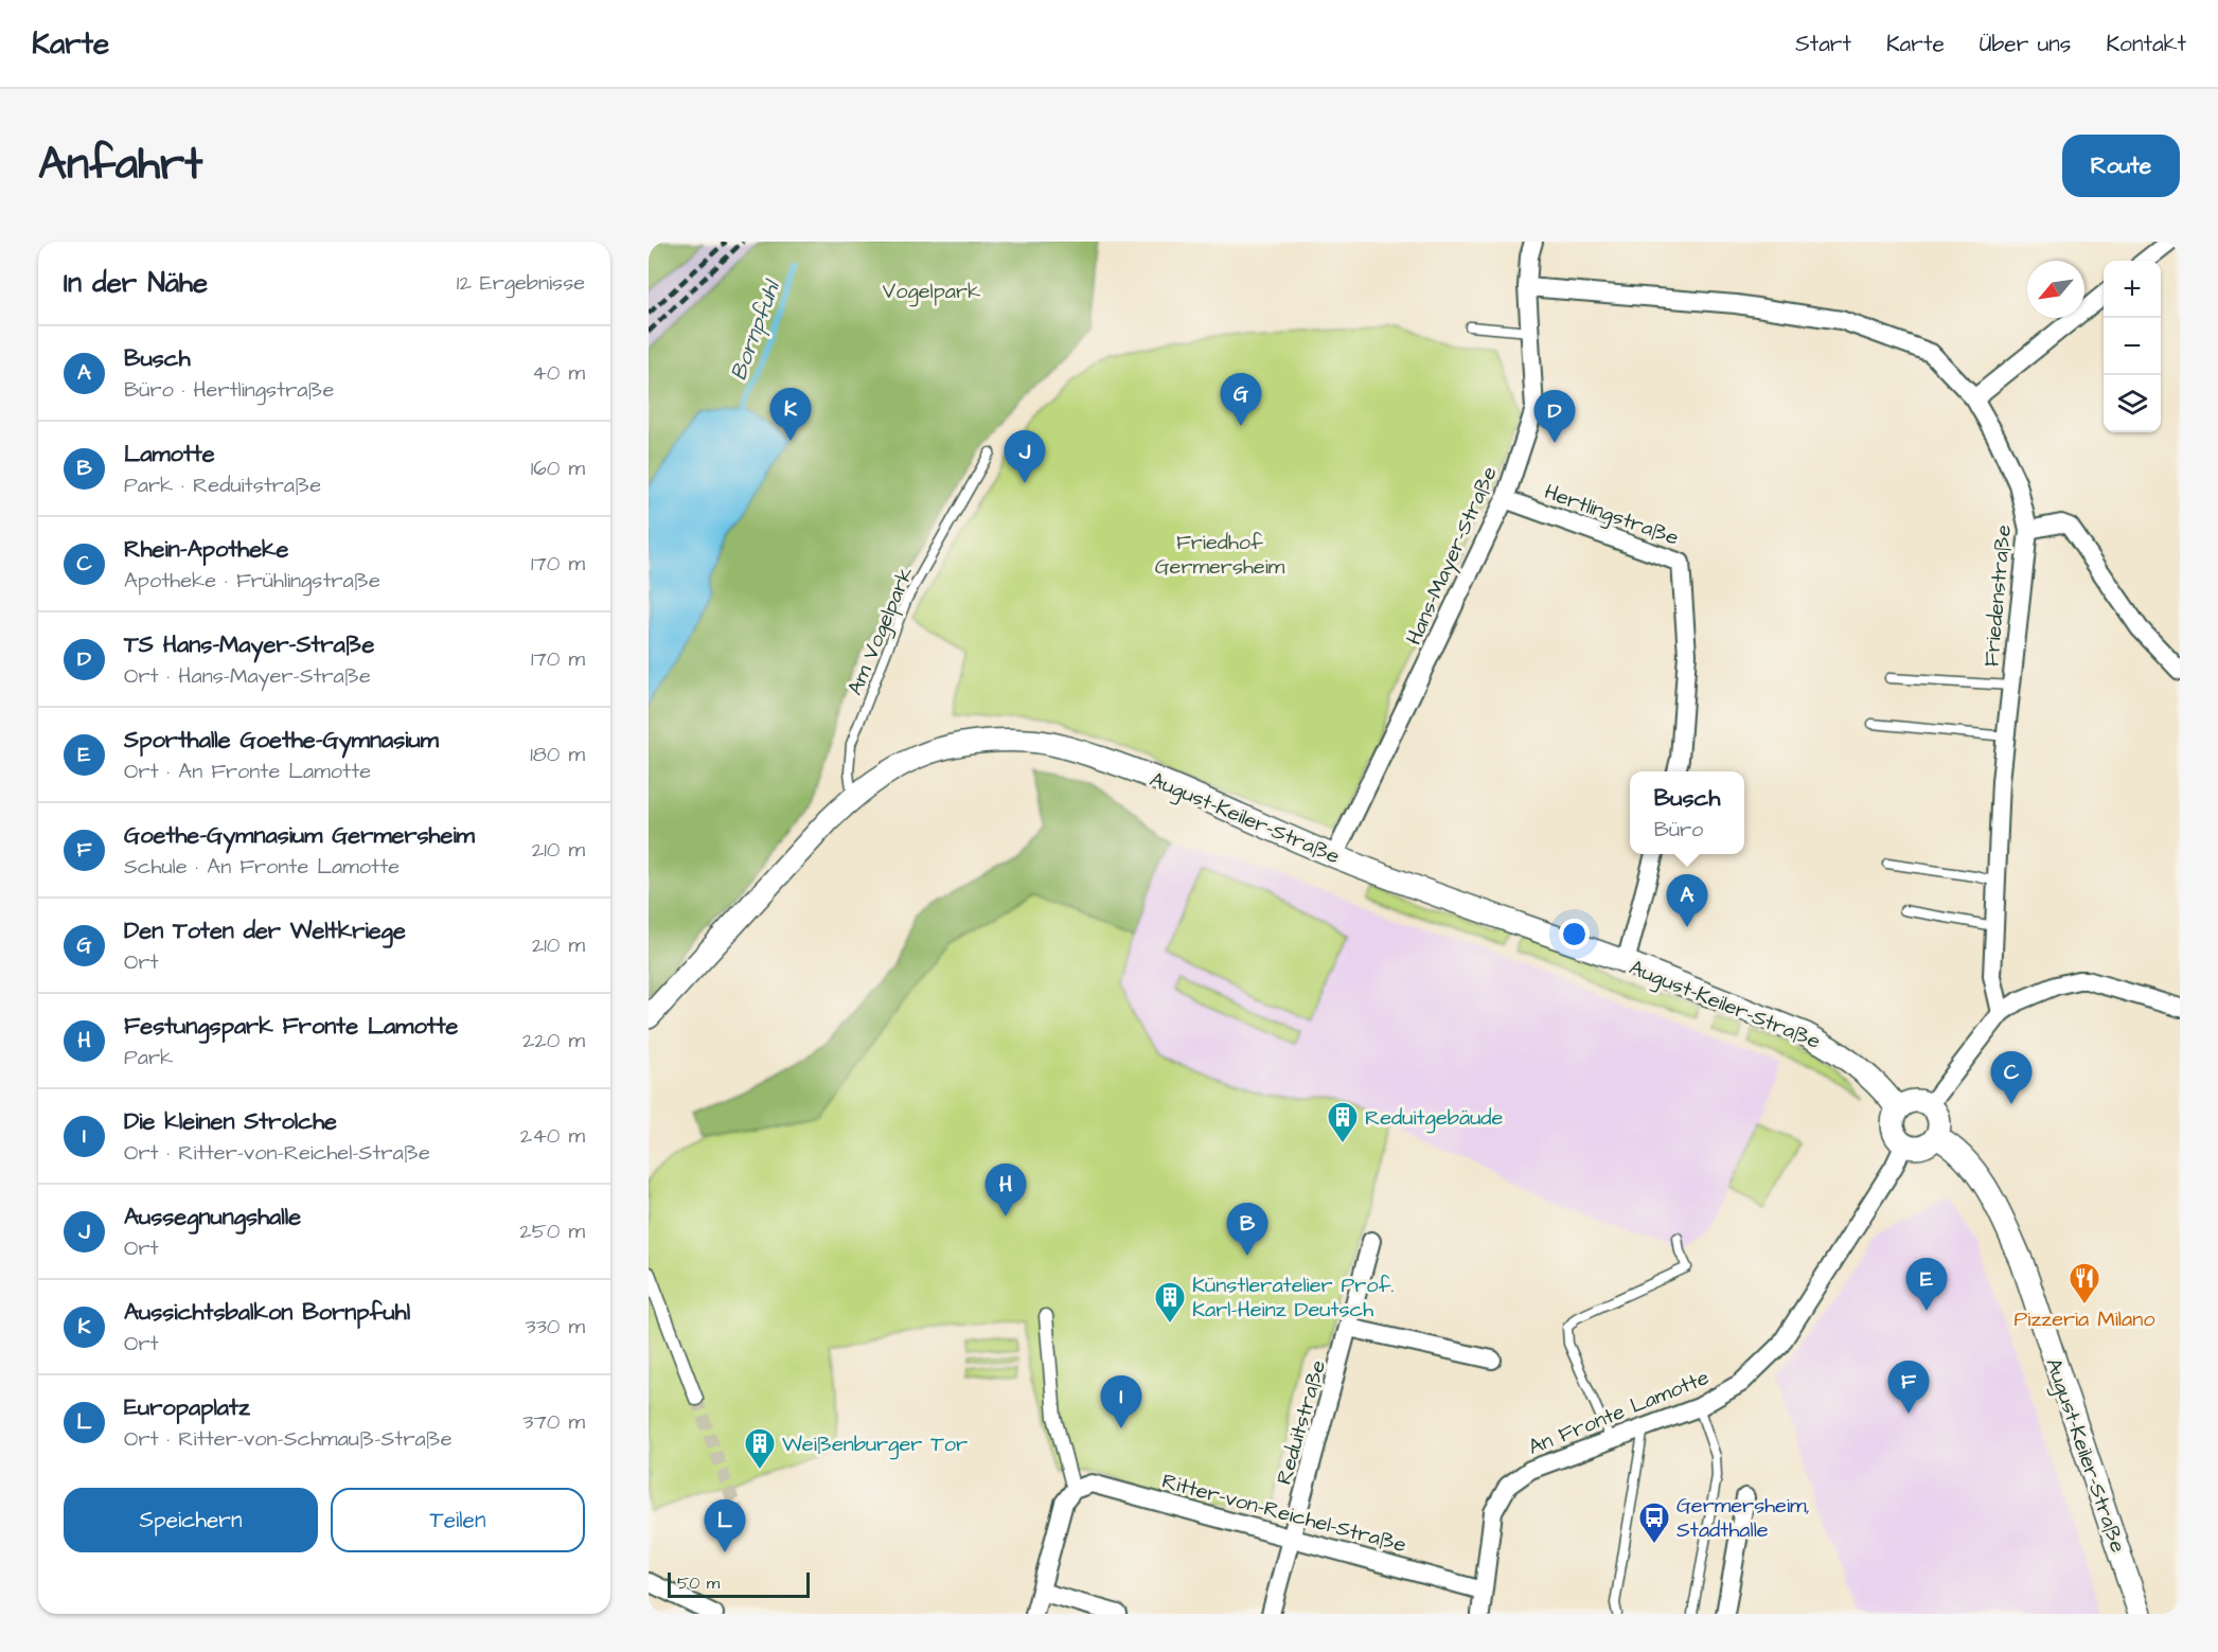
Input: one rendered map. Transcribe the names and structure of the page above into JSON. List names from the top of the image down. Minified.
{"streets":{"street":["Hertlingstraße","Hans-Mayer-Straße","Friedenstraße","August-Keiler-Straße","An Fronte Lamotte","Reduitstraße","Ritter-von-Reichel-Straße"],"lane":["Am Vogelpark"]},"crossings":[["Hertlingstraße","Hans-Mayer-Straße"],["Hans-Mayer-Straße","Friedenstraße"],["Hans-Mayer-Straße","August-Keiler-Straße"],["Am Vogelpark","August-Keiler-Straße"],["August-Keiler-Straße","An Fronte Lamotte"],["An Fronte Lamotte","Ritter-von-Reichel-Straße"],["Reduitstraße","Ritter-von-Reichel-Straße"]],"water":["Bornpfuhl"],"parks":["Vogelpark","Friedhof Germersheim"],"places":{"building":["Reduitgebäude","Künstleratelier Prof. Karl-Heinz Deutsch","Weißenburger Tor"],"restaurant":["Pizzeria Milano"],"bus stop":["Germersheim, Stadthalle"]},"scale_bar":"50 m","north":"bottom left","page":{"header":"Karte","nav":["Start","Karte","Über uns","Kontakt"],"title":"Anfahrt","buttons":["Route",["Speichern","Teilen"]],"heading":["In der Nähe","12 Ergebnisse"],"map_buttons":["+","−"],"list":[{"mark":"A","name":"Busch","note":"Büro · Hertlingstraße","value":"40 m"},{"mark":"B","name":"Lamotte","note":"Park · Reduitstraße","value":"160 m"},{"mark":"C","name":"Rhein-Apotheke","note":"Apotheke · Frühlingstraße","value":"170 m"},{"mark":"D","name":"TS Hans-Mayer-Straße","note":"Ort · Hans-Mayer-Straße","value":"170 m"},{"mark":"E","name":"Sporthalle Goethe-Gymnasium","note":"Ort · An Fronte Lamotte","value":"180 m"},{"mark":"F","name":"Goethe-Gymnasium Germersheim","note":"Schule · An Fronte Lamotte","value":"210 m"},{"mark":"G","name":"Den Toten der Weltkriege","note":"Ort","value":"210 m"},{"mark":"H","name":"Festungspark Fronte Lamotte","note":"Park","value":"220 m"},{"mark":"I","name":"Die kleinen Strolche","note":"Ort · Ritter-von-Reichel-Straße","value":"240 m"},{"mark":"J","name":"Aussegnungshalle","note":"Ort","value":"250 m"},{"mark":"K","name":"Aussichtsbalkon Bornpfuhl","note":"Ort","value":"330 m"},{"mark":"L","name":"Europaplatz","note":"Ort · Ritter-von-Schmauß-Straße","value":"370 m"}],"pins":["G","K","D","J","A","C","H","B","E","F","I","L"],"popup":["Busch","Büro"],"scale":"50 m"}}
